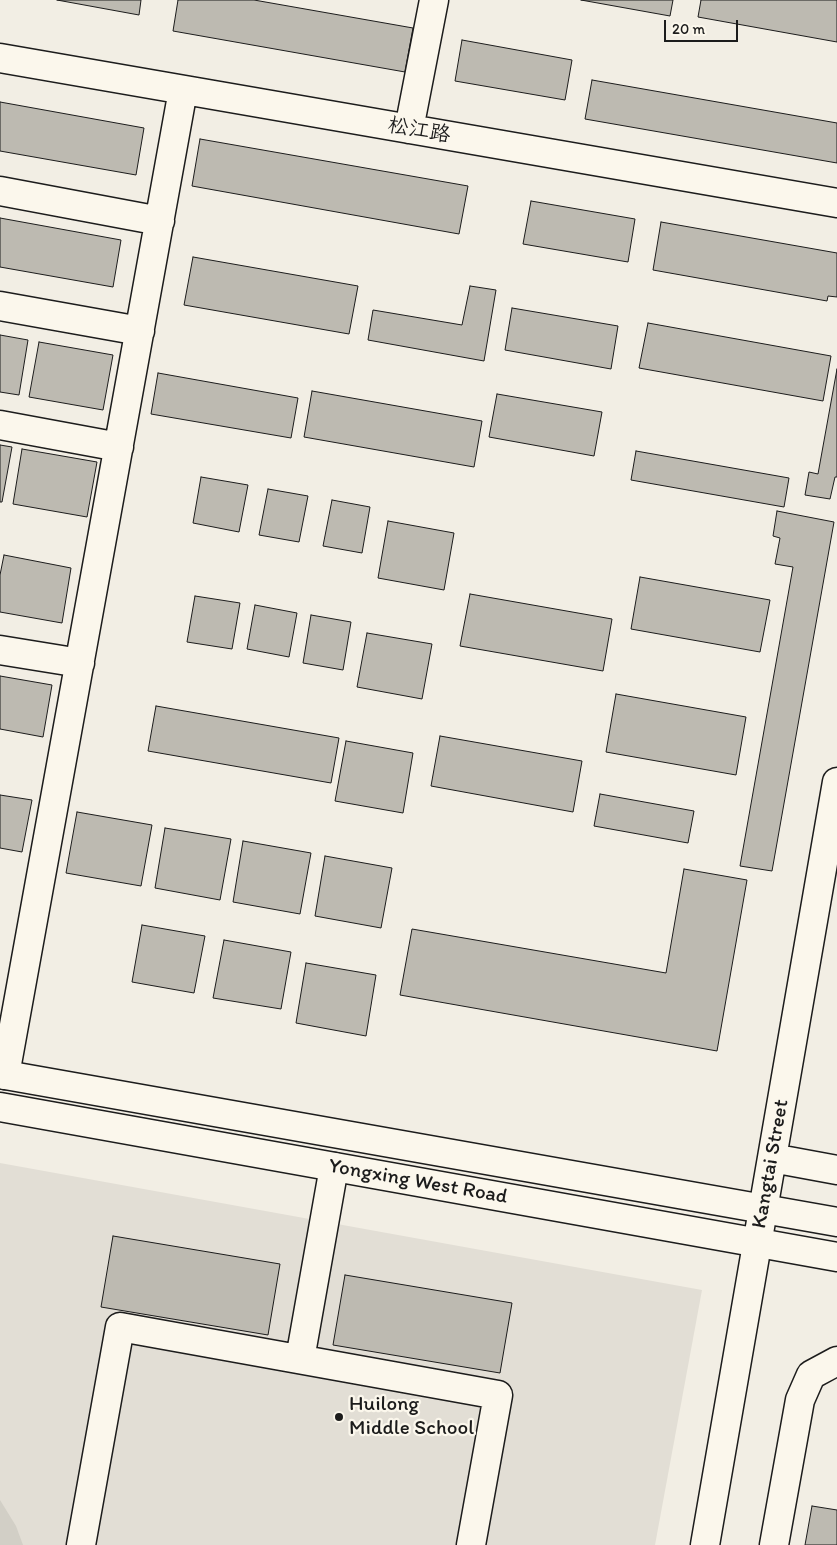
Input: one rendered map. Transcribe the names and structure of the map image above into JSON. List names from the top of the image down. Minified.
{"streets":{"street":["松江路","Kangtai Street","Yongxing West Road"]},"crossings":[["Kangtai Street","Yongxing West Road"]],"places":["Huilong Middle School"],"scale_bar":"20 m"}
